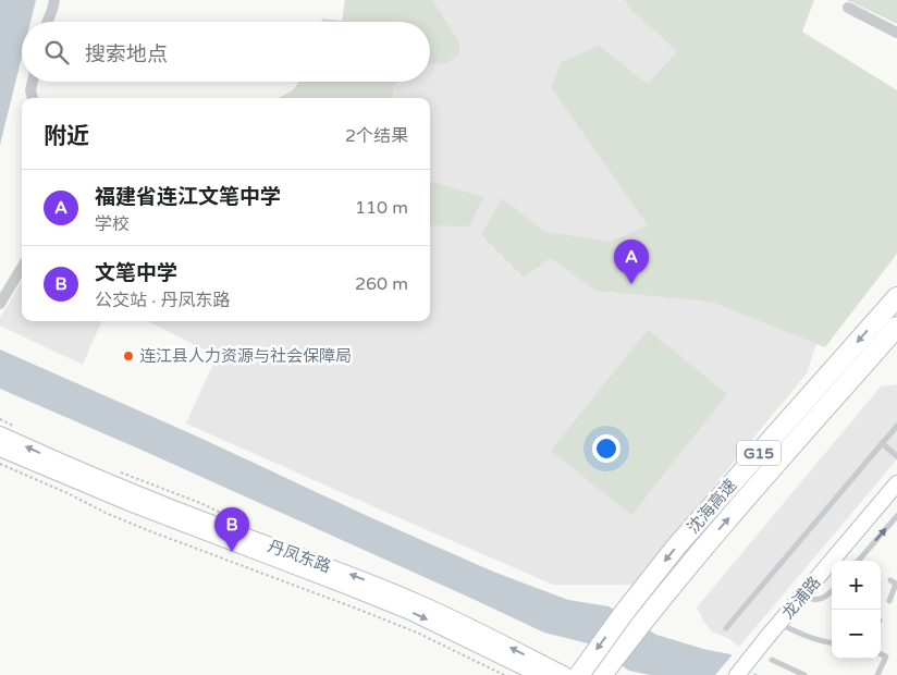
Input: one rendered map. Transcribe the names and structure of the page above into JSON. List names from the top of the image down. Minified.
{"streets":{"highway":["G15","沈海高速"],"main road":["丹凤东路","龙浦路"]},"places":["连江县人力资源与社会保障局"],"page":{"search":"搜索地点","heading":["附近","2个结果"],"list":[{"mark":"A","name":"福建省连江文笔中学","note":"学校","value":"110 m"},{"mark":"B","name":"文笔中学","note":"公交站 · 丹凤东路","value":"260 m"}],"pins":["A","B"],"map_buttons":["+","−"]}}
